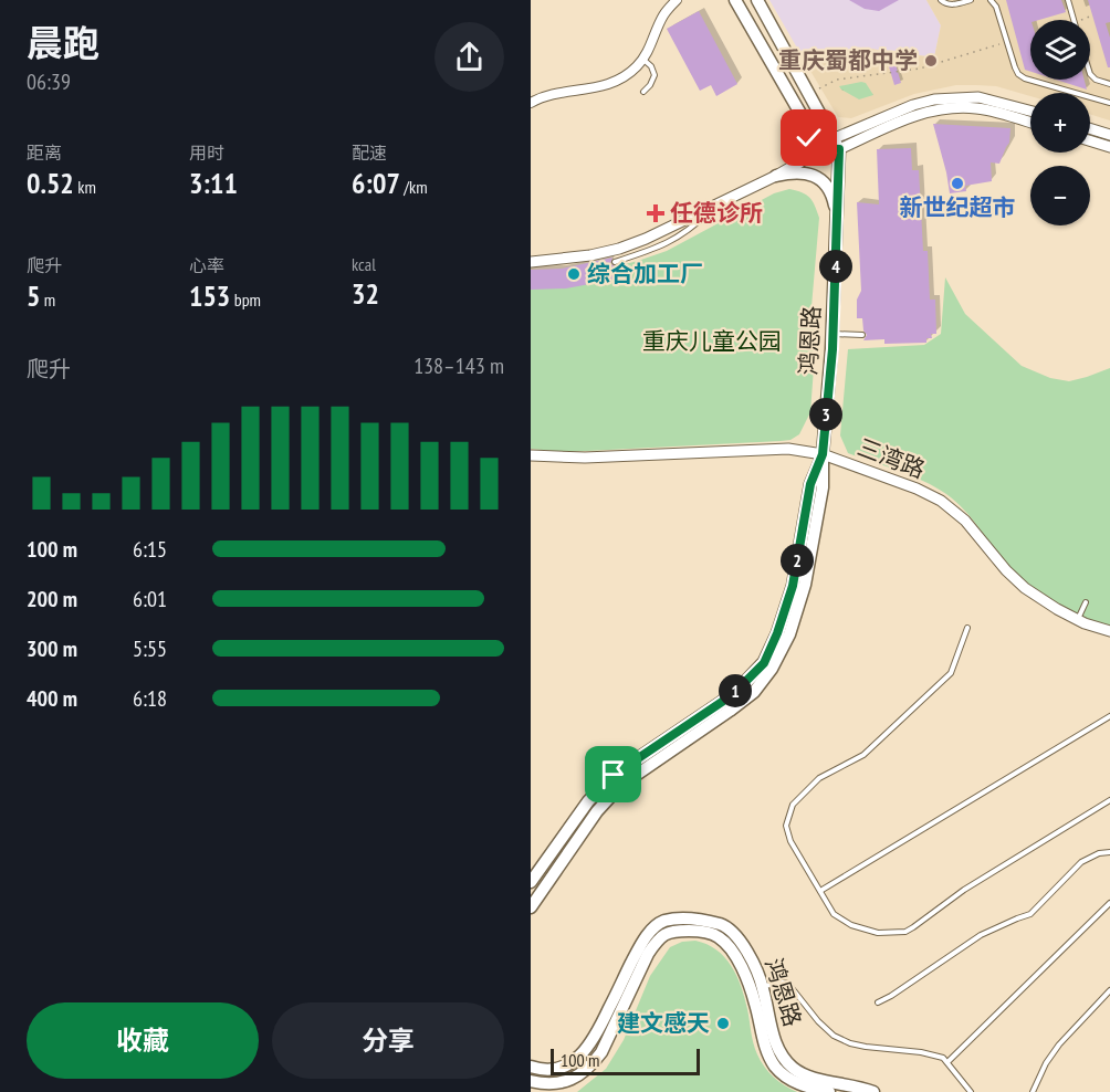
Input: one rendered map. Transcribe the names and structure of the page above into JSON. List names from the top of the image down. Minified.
{"streets":{"main road":["鸿恩路"],"street":["三湾路"]},"crossings":[["鸿恩路","三湾路"]],"parks":["重庆儿童公园"],"places":{"other":["重庆蜀都中学","新世纪超市","综合加工厂","建文感天"],"health":["任德诊所"]},"scale_bar":"100 m","page":{"heading":["晨跑","06:39"],"map_buttons":["+","−"],"stats":[["距离","0.52 km"],["用时","3:11"],["配速","6:07 /km"],["爬升","5 m"],["心率","153 bpm"],["kcal","32"]],"pins":["4","3","2","1"],"chart":["爬升","138–143 m"],"list":[{"name":"100 m","note":"6:15"},{"name":"200 m","note":"6:01"},{"name":"300 m","note":"5:55"},{"name":"400 m","note":"6:18"}],"buttons":["收藏","分享"],"scale":"100 m"}}
